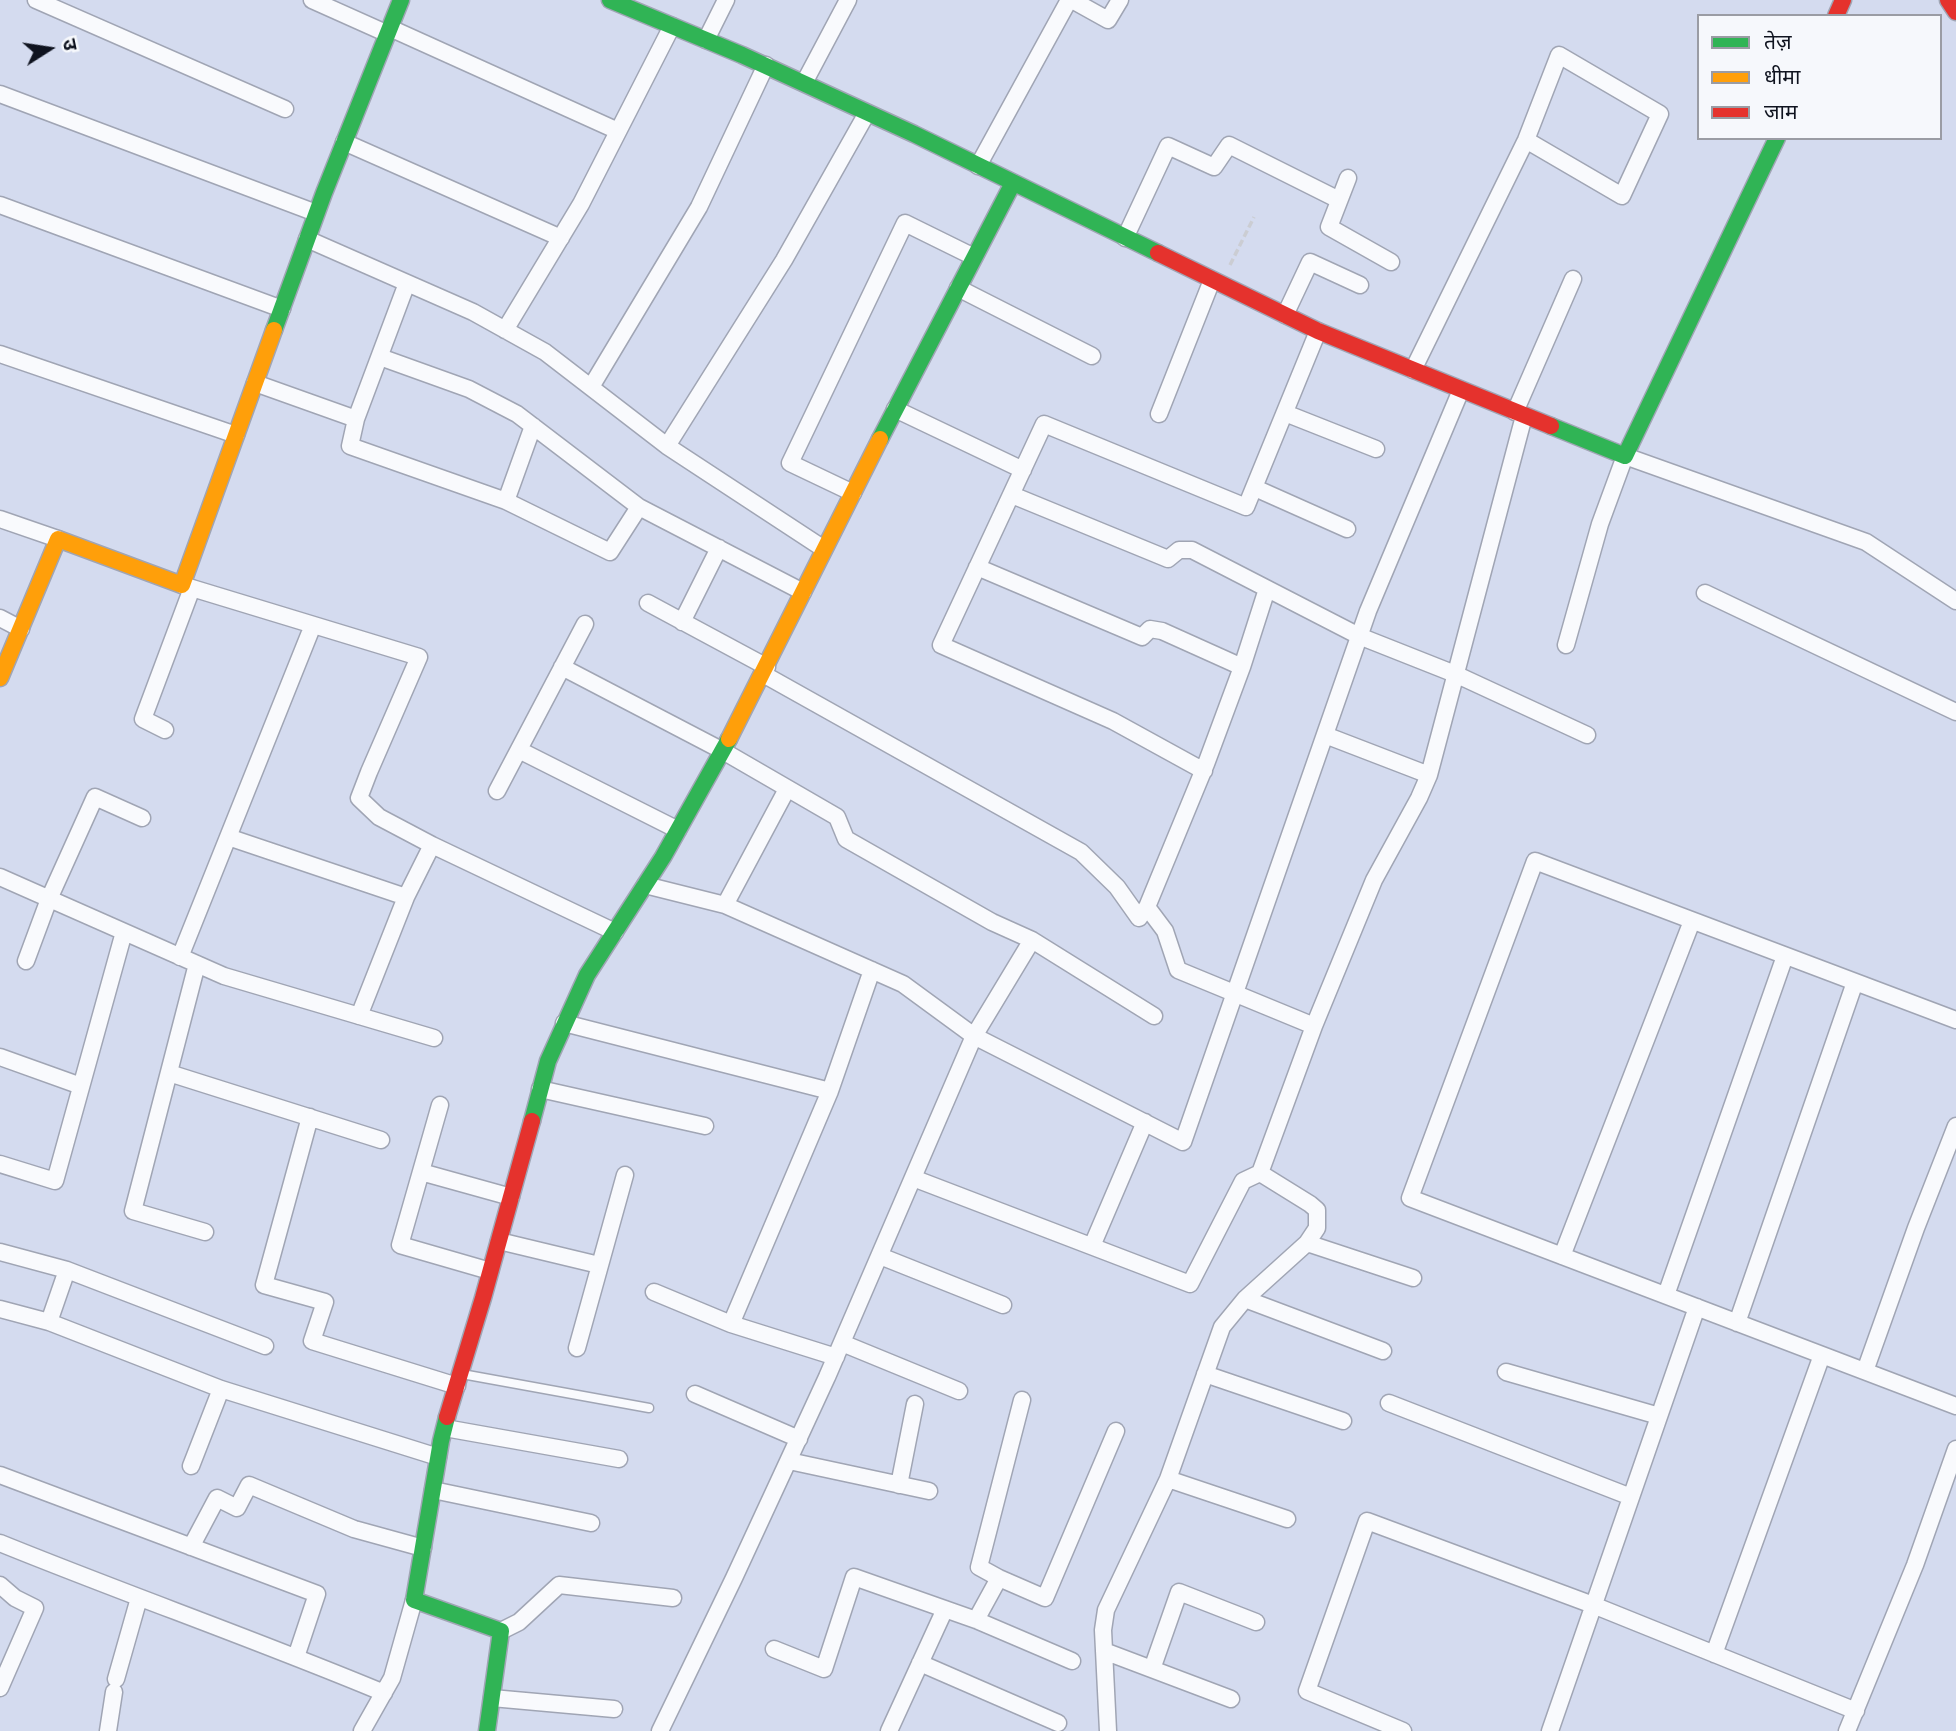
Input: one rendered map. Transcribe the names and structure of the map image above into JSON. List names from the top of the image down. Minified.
{"legend":["तेज़","धीमा","जाम"],"north":"right"}
